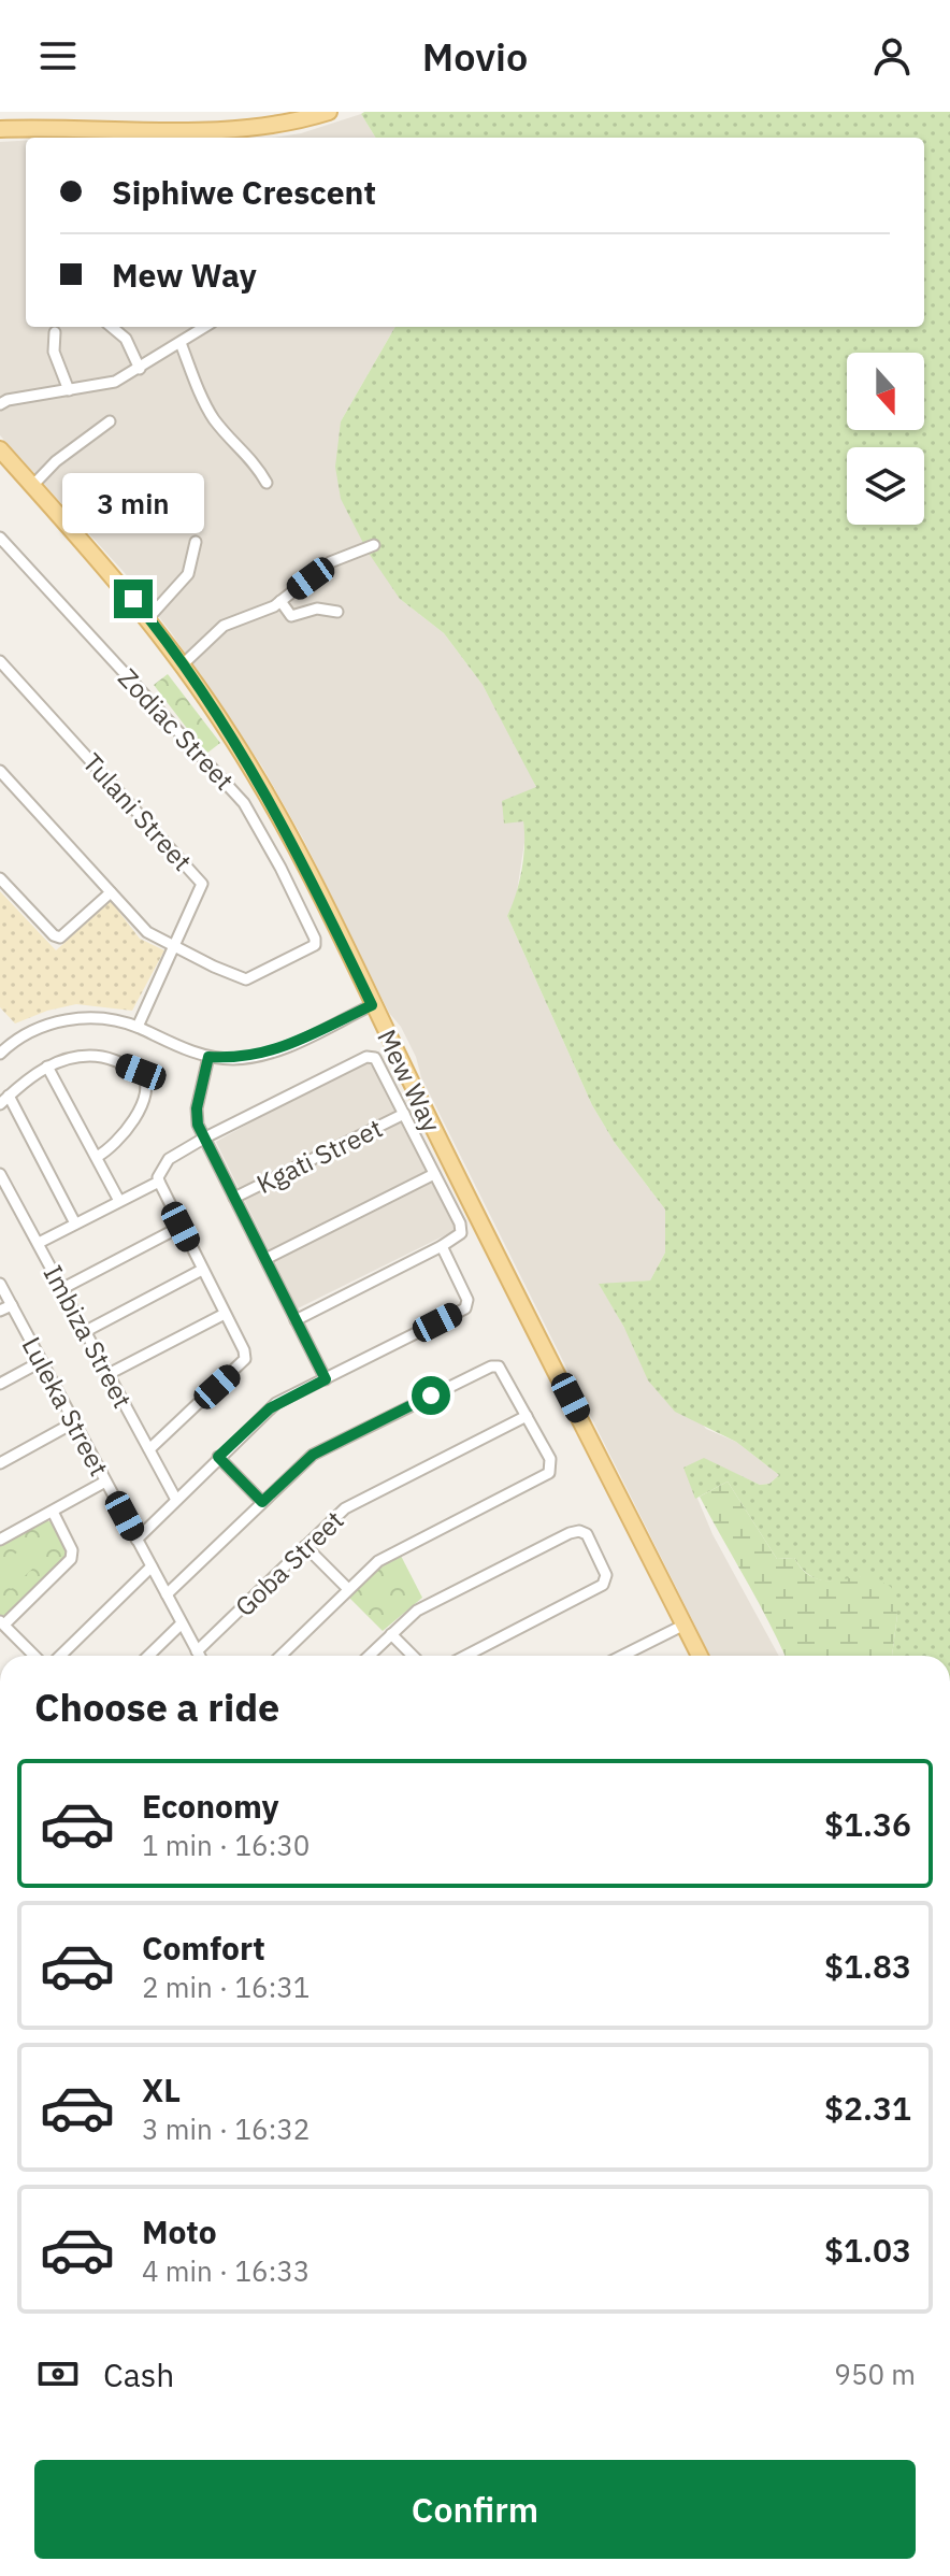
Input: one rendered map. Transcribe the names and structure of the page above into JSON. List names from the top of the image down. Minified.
{"streets":{"main road":["Mew Way"],"street":["Zodiac Street","Tulani Street","Kgati Street","Imbiza Street","Luleka Street","Goba Street"]},"crossings":[["Zodiac Street","Tulani Street"],["Luleka Street","Goba Street"]],"north":"bottom","page":{"header":"Movio","banner":["Siphiwe Crescent","Mew Way"],"bubble":"3 min","heading":"Choose a ride","list":[{"name":"Economy","note":"1 min · 16:30","value":"$1.36"},{"name":"Comfort","note":"2 min · 16:31","value":"$1.83"},{"name":"XL","note":"3 min · 16:32","value":"$2.31"},{"name":"Moto","note":"4 min · 16:33","value":"$1.03"}],"pay":["Cash","950 m"],"buttons":"Confirm"}}
